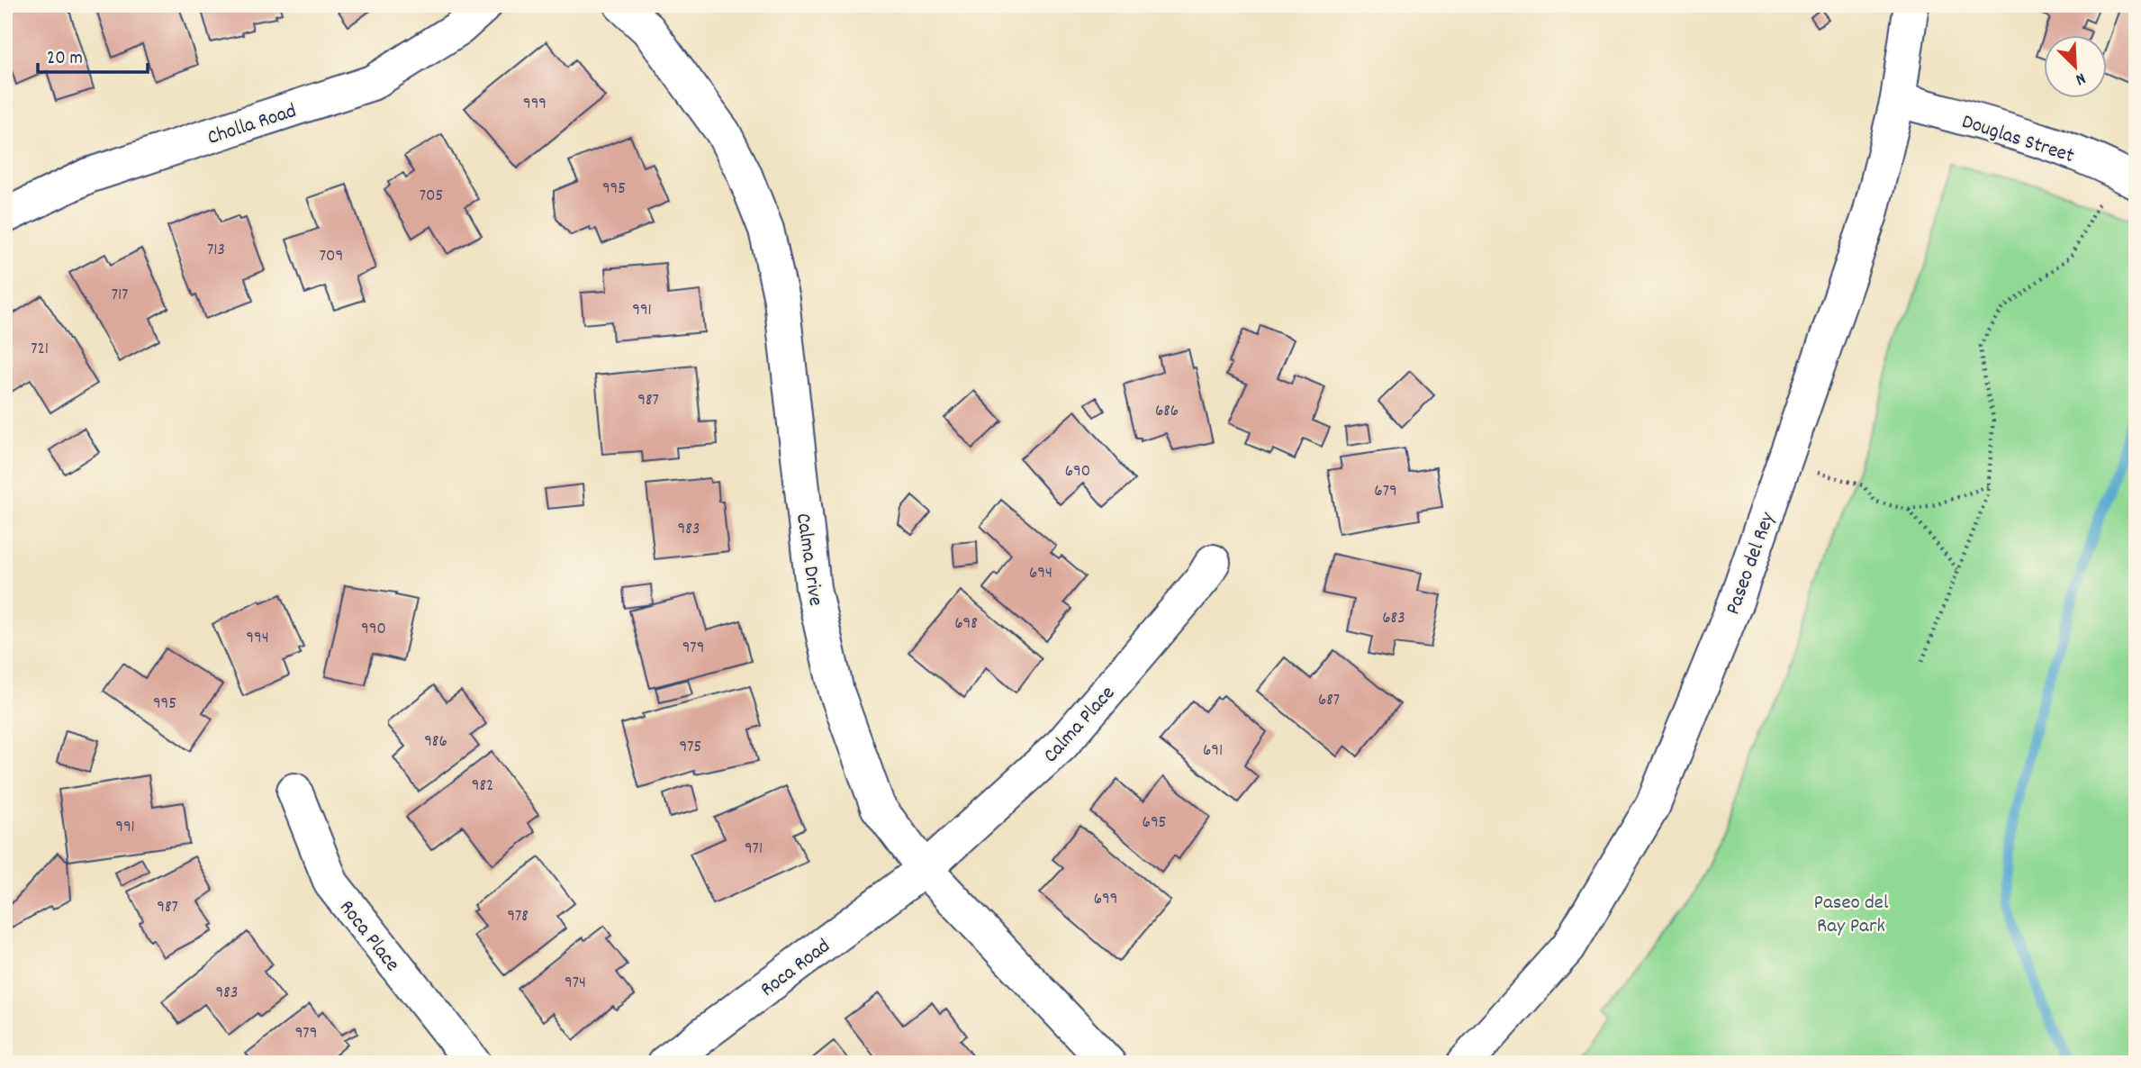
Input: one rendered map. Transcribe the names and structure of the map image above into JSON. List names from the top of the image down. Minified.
{"streets":{"street":["Cholla Road","Douglas Street","Calma Drive","Paseo del Rey","Calma Place","Roca Place","Roca Road"]},"crossings":[["Douglas Street","Paseo del Rey"],["Calma Drive","Calma Place"],["Calma Drive","Roca Road"],["Calma Place","Roca Road"]],"parks":["Paseo del Ray Park"],"house_numbers":["999","995","705","713","709","717","991","721","987","686","690","679","983","694","683","698","990","994","979","687","995","986","975","691","982","695","991","971","699","987","978","974","983","979"],"scale_bar":"20 m","north":"bottom right"}
